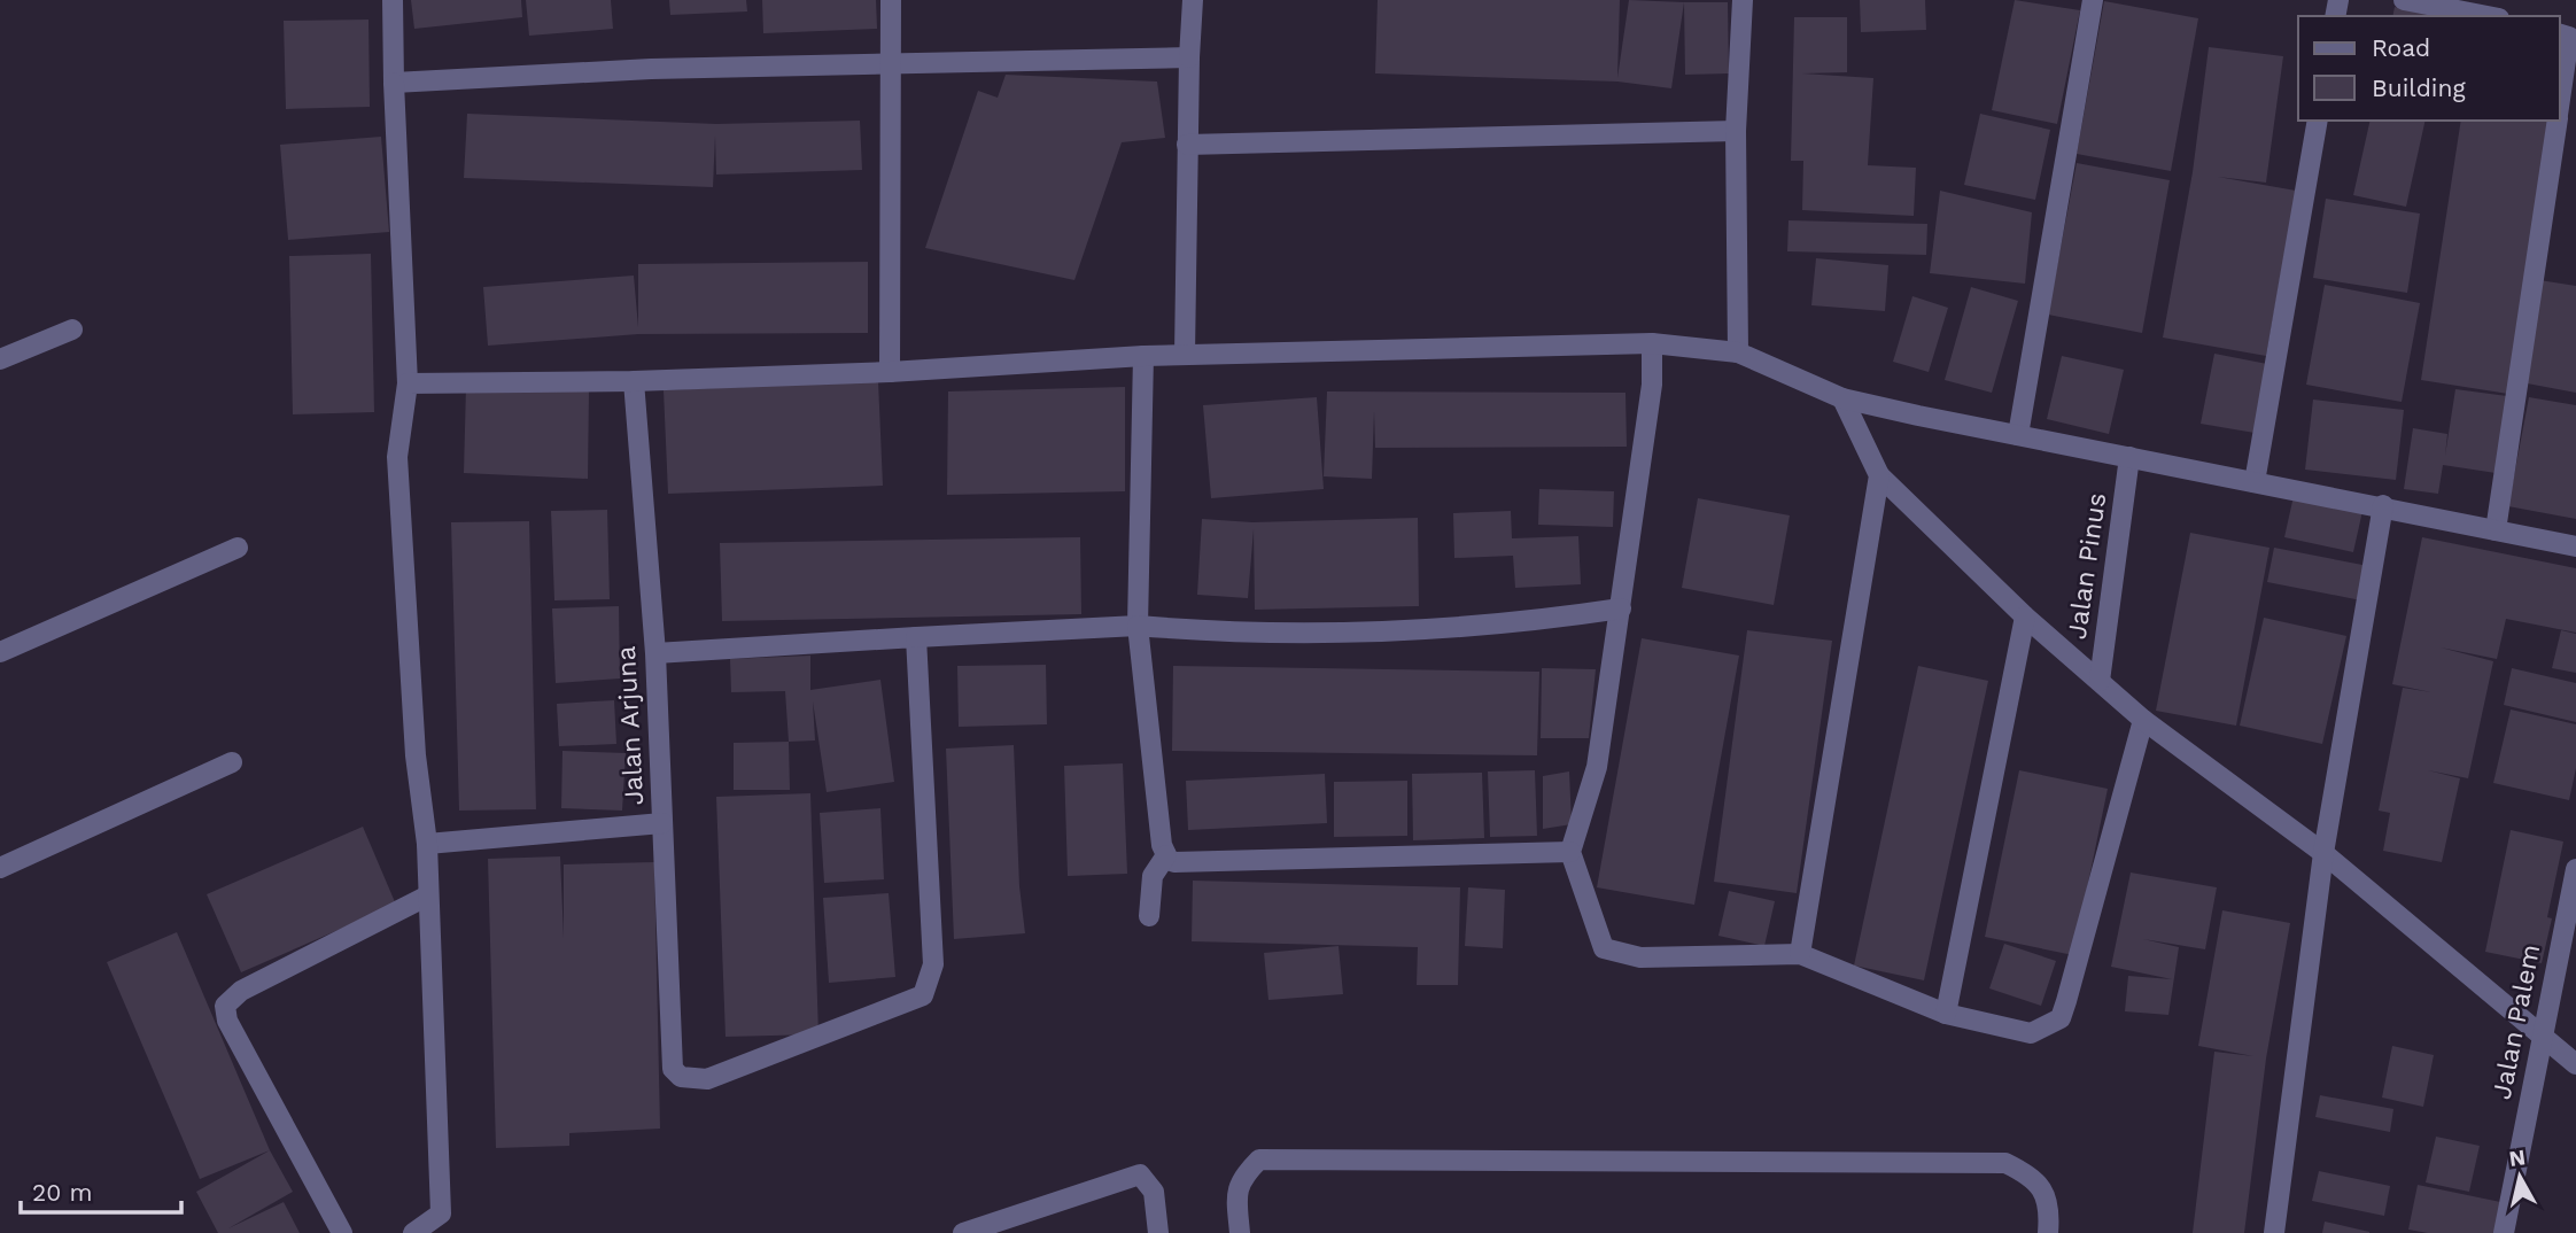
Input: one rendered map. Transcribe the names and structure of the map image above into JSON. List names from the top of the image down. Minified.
{"streets":{"street":["Jalan Pinus","Jalan Arjuna","Jalan Palem"]},"legend":["Road","Building"],"scale_bar":"20 m","north":"top"}
